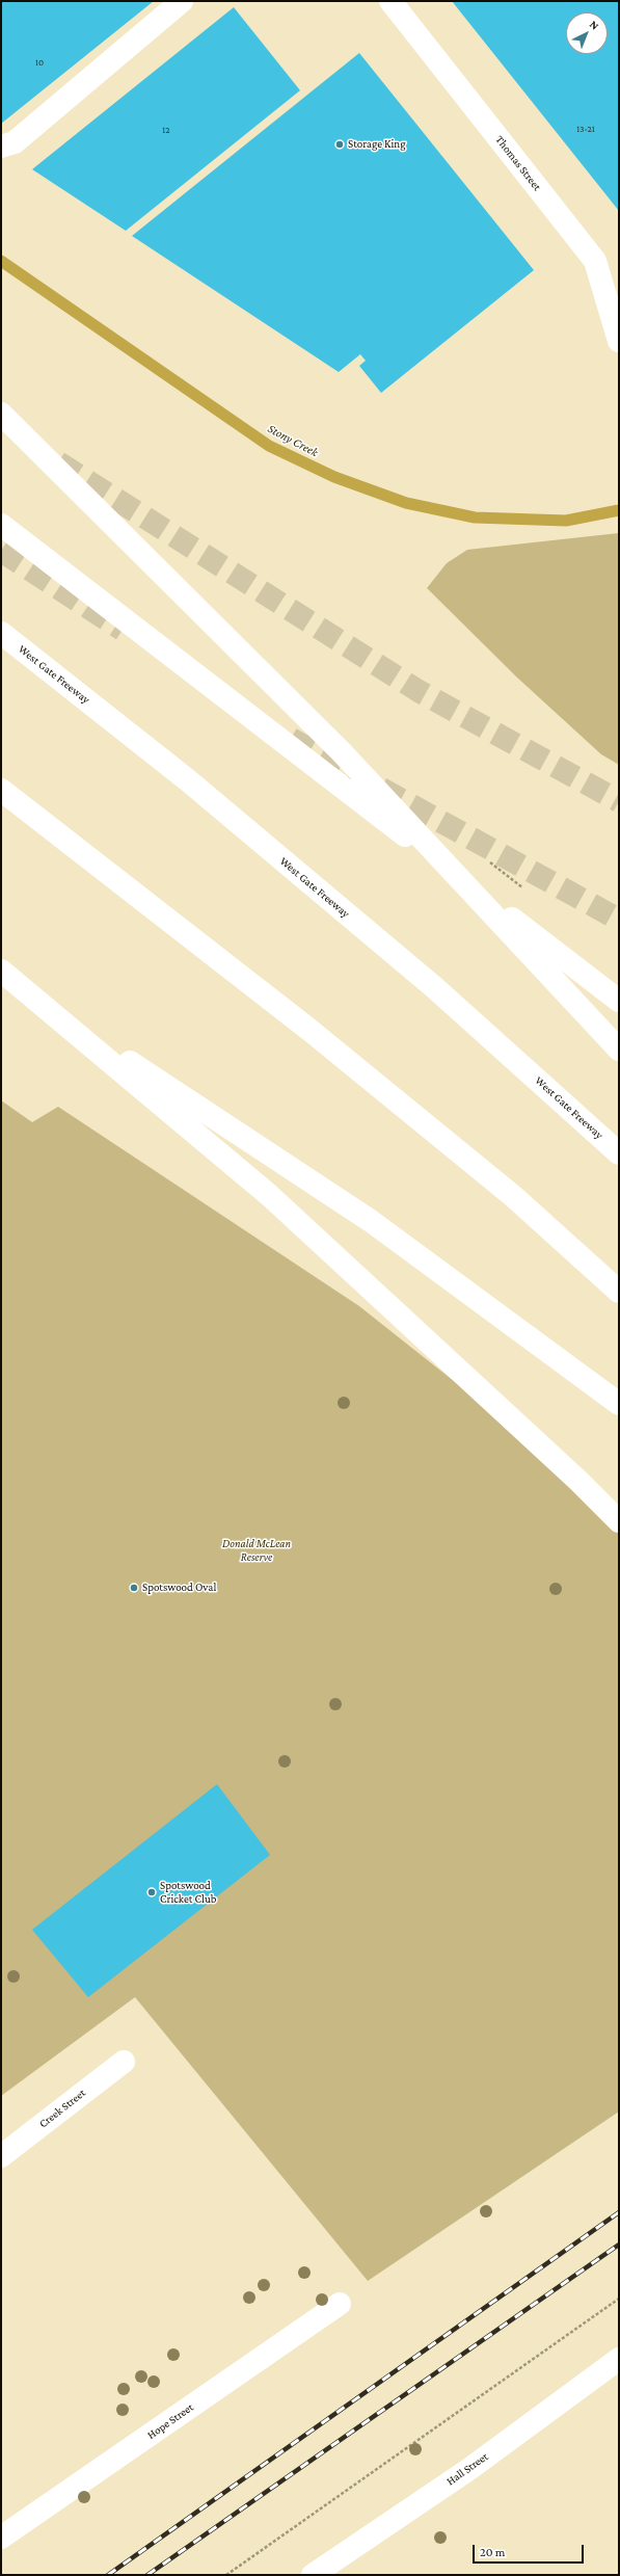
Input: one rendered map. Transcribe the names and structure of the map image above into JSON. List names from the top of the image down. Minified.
{"streets":{"main road":["Thomas Street","West Gate Freeway","Creek Street","Hope Street","Hall Street"]},"water":["Stony Creek"],"parks":["Donald McLean Reserve"],"places":["Storage King","Spotswood Oval","Spotswood Cricket Club"],"house_numbers":["10","13-21","12"],"scale_bar":"20 m","north":"top right"}
